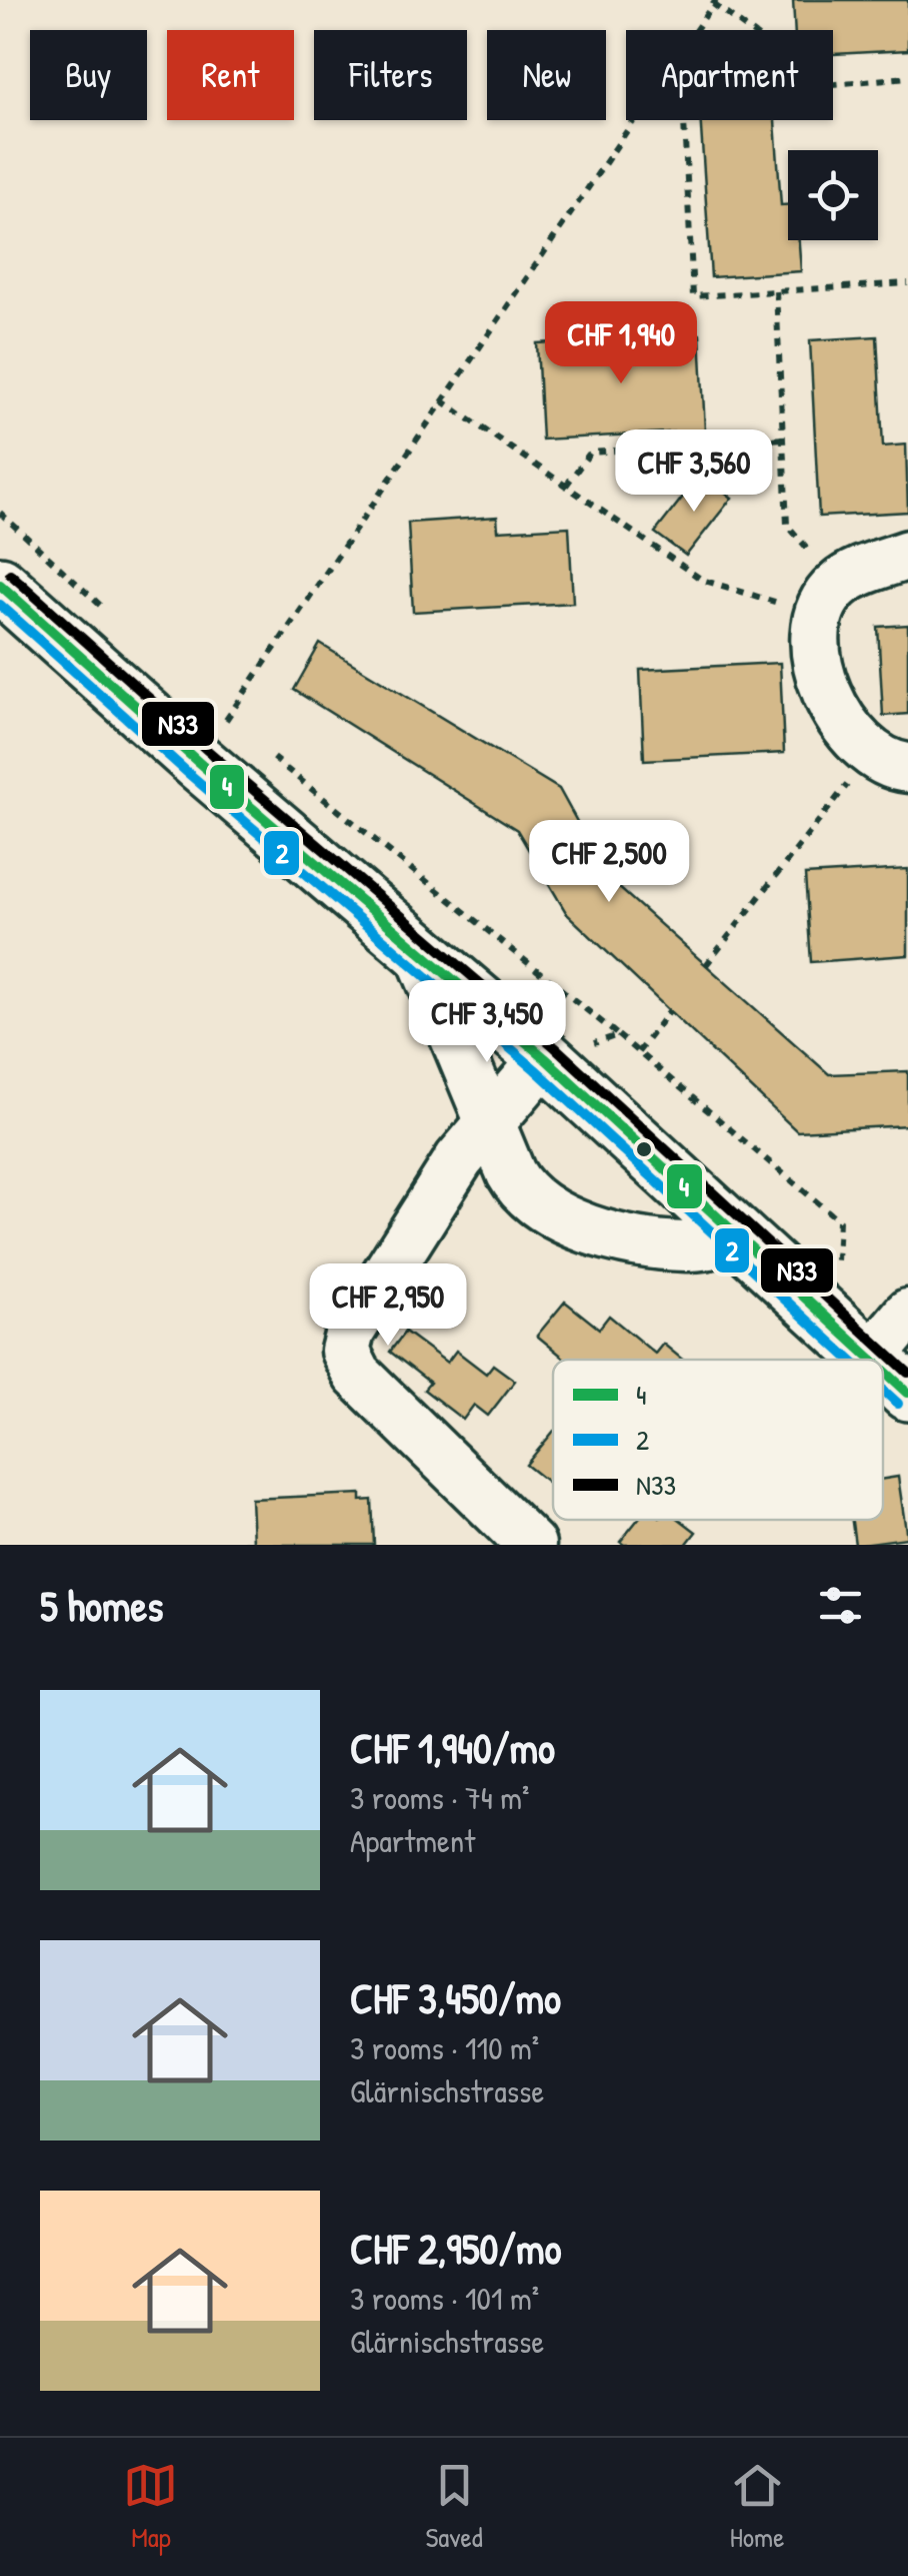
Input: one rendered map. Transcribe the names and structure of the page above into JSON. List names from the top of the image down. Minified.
{"lines":["transit line N33","transit line 4","transit line 2"],"legend":["4","2","N33"],"page":{"chip":["Buy","Rent","Filters","New","Apartment"],"price":["CHF 1,940","CHF 3,560","CHF 2,500","CHF 3,450","CHF 2,950"],"heading":"5 homes","list":[{"name":"CHF 1,940/mo","note":"3 rooms · 74 m² · Apartment"},{"name":"CHF 3,450/mo","note":"3 rooms · 110 m² · Glärnischstrasse"},{"name":"CHF 2,950/mo","note":"3 rooms · 101 m² · Glärnischstrasse"}],"tabs":["Map","Saved","Home"]}}
